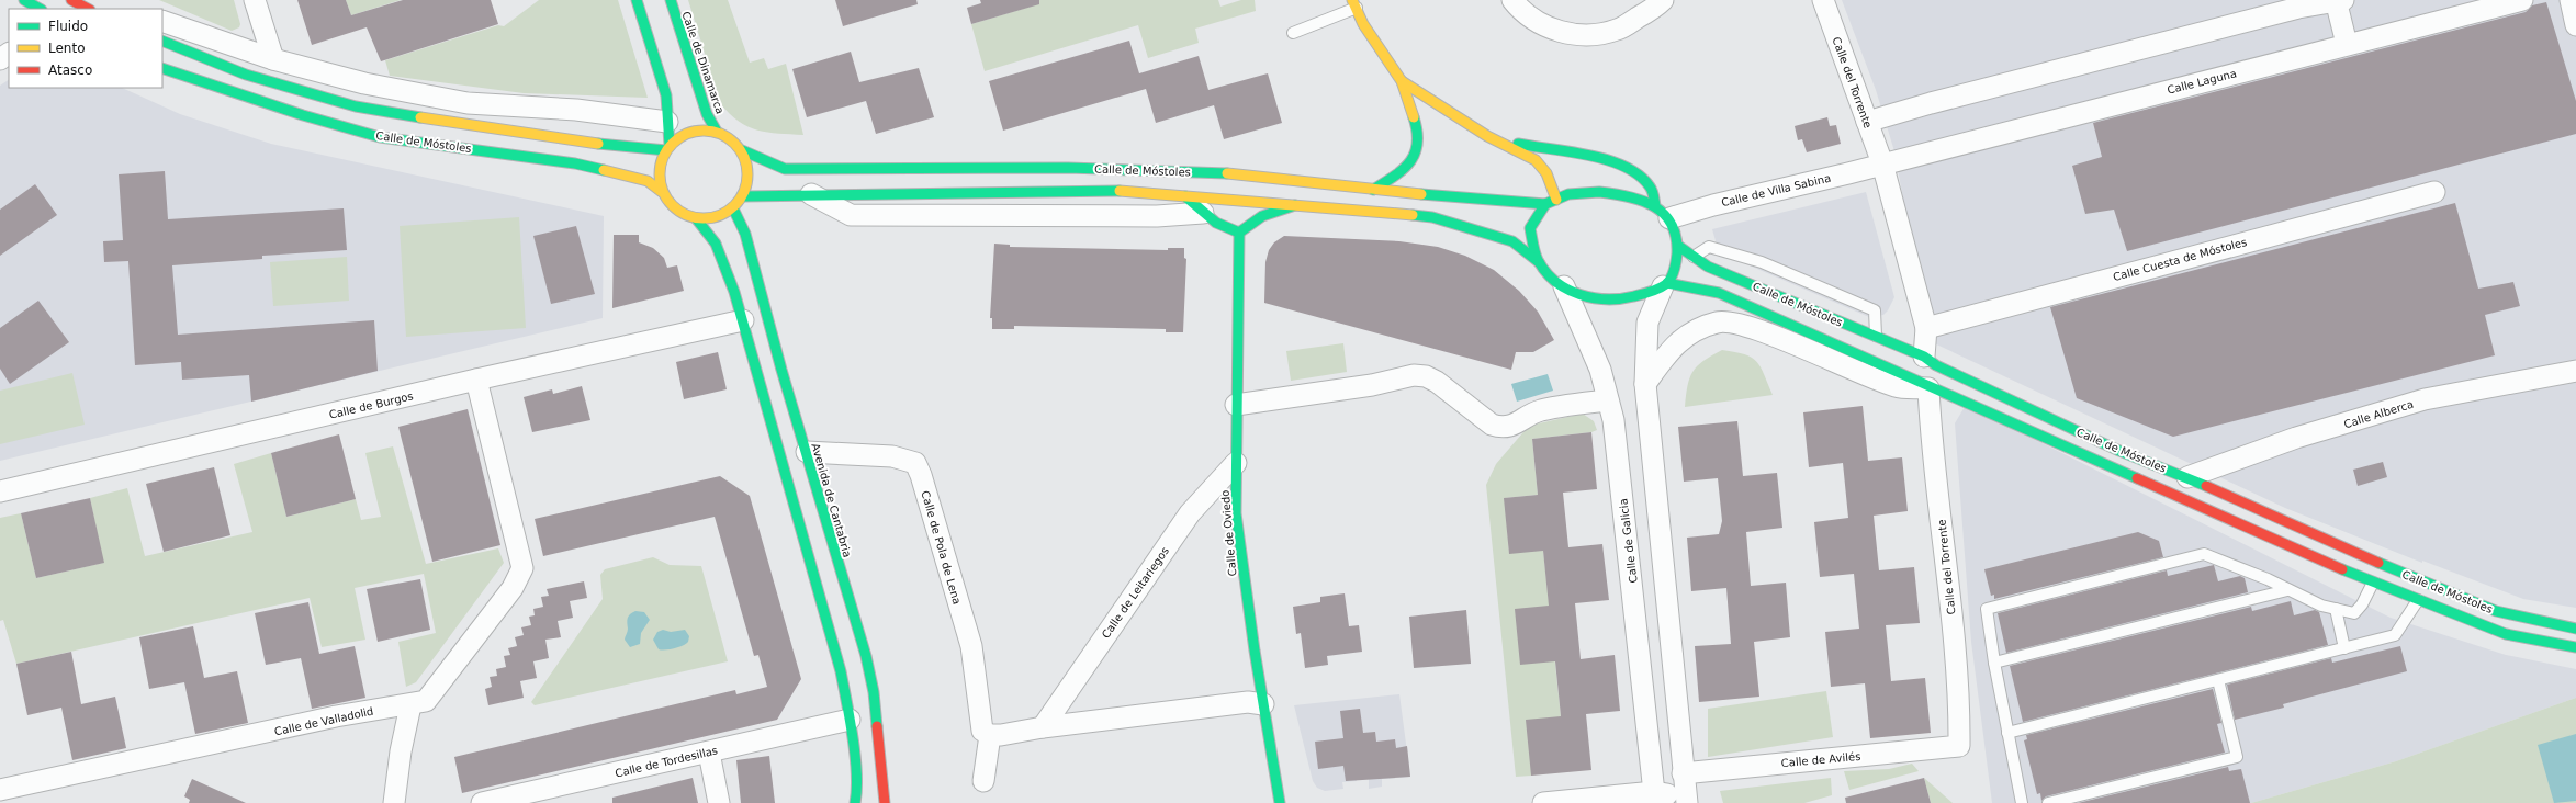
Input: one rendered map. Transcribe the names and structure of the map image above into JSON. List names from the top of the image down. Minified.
{"streets":{"main road":["Calle de Dinamarca","Calle de Móstoles","Avenida de Cantabria","Calle de Oviedo"],"street":["Calle Laguna","Calle del Torrente","Calle de Villa Sabina","Calle Cuesta de Móstoles","Calle de Burgos","Calle Alberca","Calle de Galicia","Calle de Pola de Lena","Calle de Leitariegos","Calle de Valladolid","Calle de Avilés","Calle de Tordesillas"]},"crossings":[["Calle de Dinamarca","Calle de Móstoles"],["Calle de Dinamarca","Avenida de Cantabria"],["Calle Laguna","Calle del Torrente"],["Calle Laguna","Calle de Villa Sabina"],["Calle del Torrente","Calle de Móstoles"],["Calle del Torrente","Calle de Villa Sabina"],["Calle del Torrente","Calle Cuesta de Móstoles"],["Calle del Torrente","Calle de Avilés"],["Calle de Móstoles","Calle de Villa Sabina"],["Calle de Móstoles","Calle Alberca"],["Calle de Móstoles","Avenida de Cantabria"],["Calle de Móstoles","Calle de Galicia"],["Calle de Villa Sabina","Calle de Galicia"],["Calle de Burgos","Calle de Valladolid"],["Avenida de Cantabria","Calle de Pola de Lena"],["Calle de Oviedo","Calle de Leitariegos"]],"legend":["Fluido","Lento","Atasco"]}
